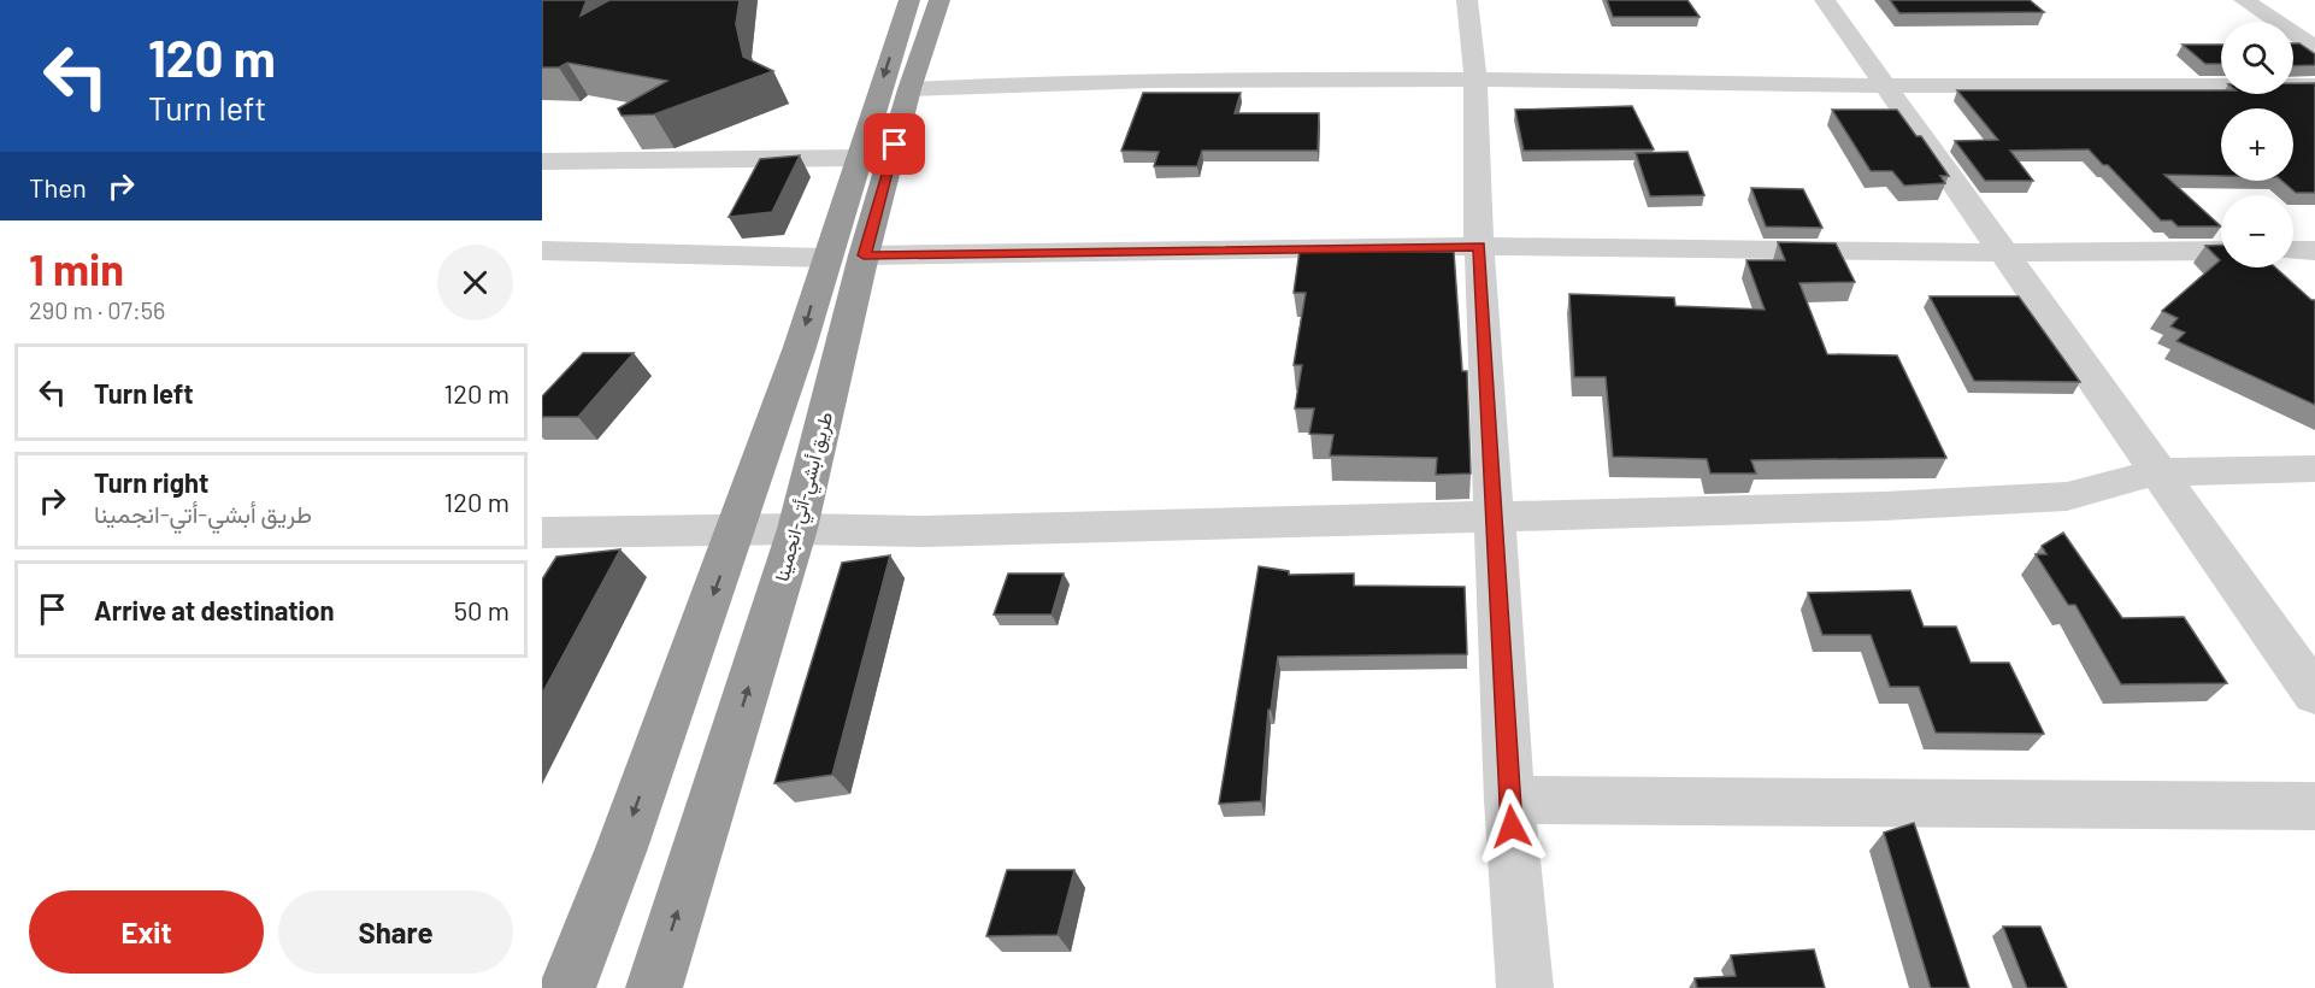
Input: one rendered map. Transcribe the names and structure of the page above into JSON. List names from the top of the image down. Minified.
{"streets":{"highway":["طريق أبشي-أتي-انجمينا"]},"page":{"turn":["120 m","Turn left"],"map_buttons":["+","−"],"then":"Then","heading":["1 min","290 m · 07:56"],"list":[{"name":"Turn left","value":"120 m"},{"name":"Turn right","note":"طريق أبشي-أتي-انجمينا","value":"120 m"},{"name":"Arrive at destination","value":"50 m"}],"buttons":["Exit","Share"]}}
